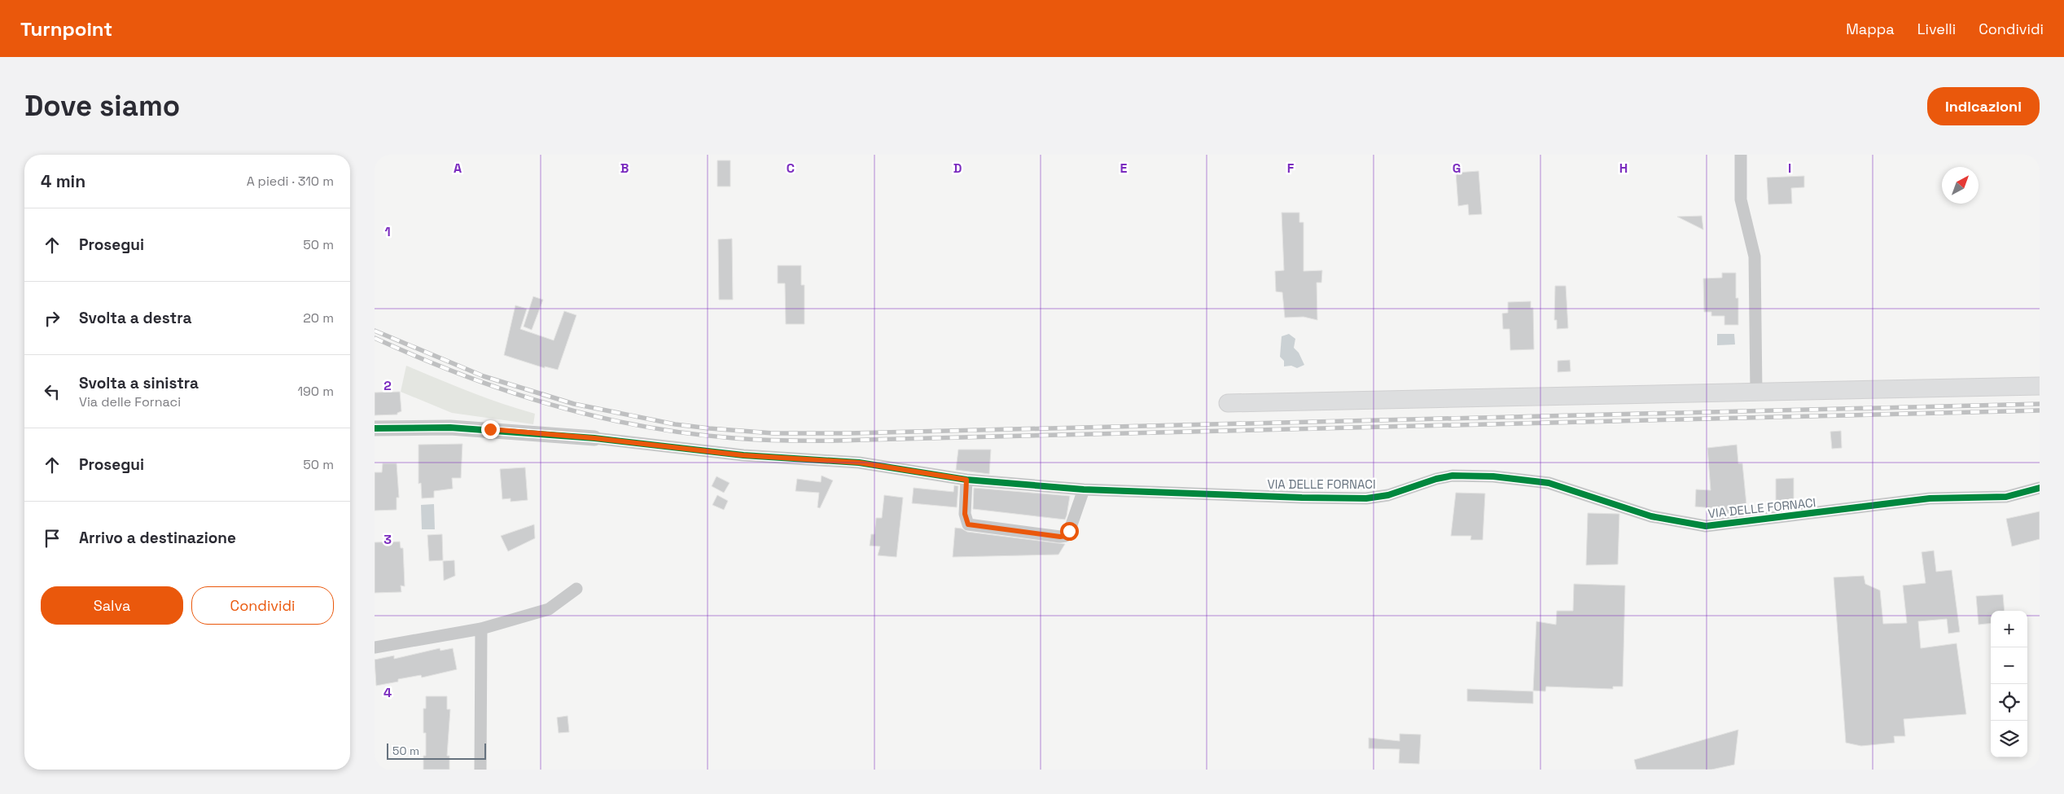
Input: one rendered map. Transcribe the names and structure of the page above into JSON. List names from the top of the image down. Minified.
{"streets":{"street":["VIA DELLE FORNACI"]},"scale_bar":"50 m","north":"top right","page":{"header":"Turnpoint","nav":["Mappa","Livelli","Condividi"],"buttons":["Indicazioni",["Salva","Condividi"]],"title":"Dove siamo","heading":["4 min","A piedi · 310 m"],"list":[["Prosegui","50 m"],["Svolta a destra","20 m"],["Svolta a sinistra","Via delle Fornaci","190 m"],["Prosegui","50 m"],"Arrivo a destinazione"],"map_buttons":["+","−"],"scale":"50 m"},"grid":{"columns":["A","B","C","D","E","F","G","H","I"],"rows":["1","2","3","4"]}}
